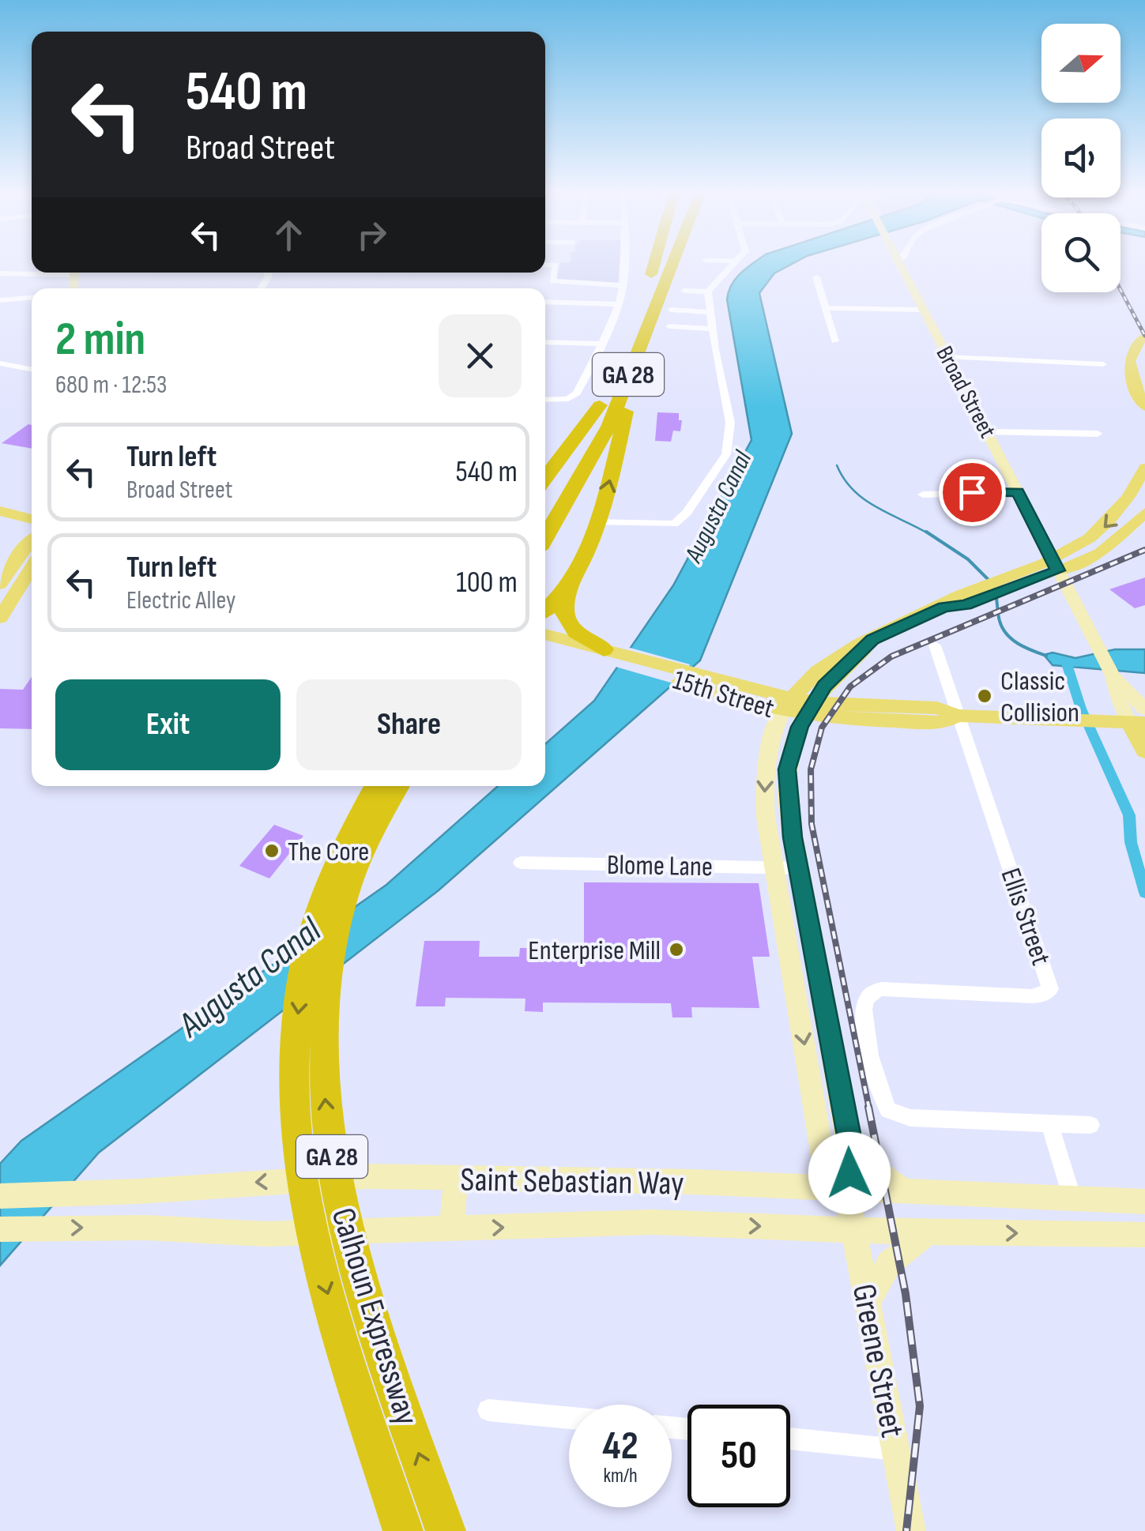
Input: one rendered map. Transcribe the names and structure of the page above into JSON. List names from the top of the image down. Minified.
{"streets":{"highway":["GA 28","Calhoun Expressway"],"main road":["Broad Street","15th Street","Saint Sebastian Way","Greene Street"],"street":["Blome Lane","Ellis Street"]},"crossings":[["Broad Street","15th Street"],["Broad Street","Greene Street"],["15th Street","Ellis Street"],["15th Street","Greene Street"],["Blome Lane","Greene Street"],["Saint Sebastian Way","Greene Street"]],"water":["Augusta Canal"],"places":["Classic Collision","The Core","Enterprise Mill"],"north":"right","page":{"turn":["540 m","Broad Street"],"heading":["2 min","680 m · 12:53"],"list":[{"name":"Turn left","note":"Broad Street","value":"540 m"},{"name":"Turn left","note":"Electric Alley","value":"100 m"}],"buttons":["Exit","Share"],"speed":"42 km/h","limit":"50"}}
